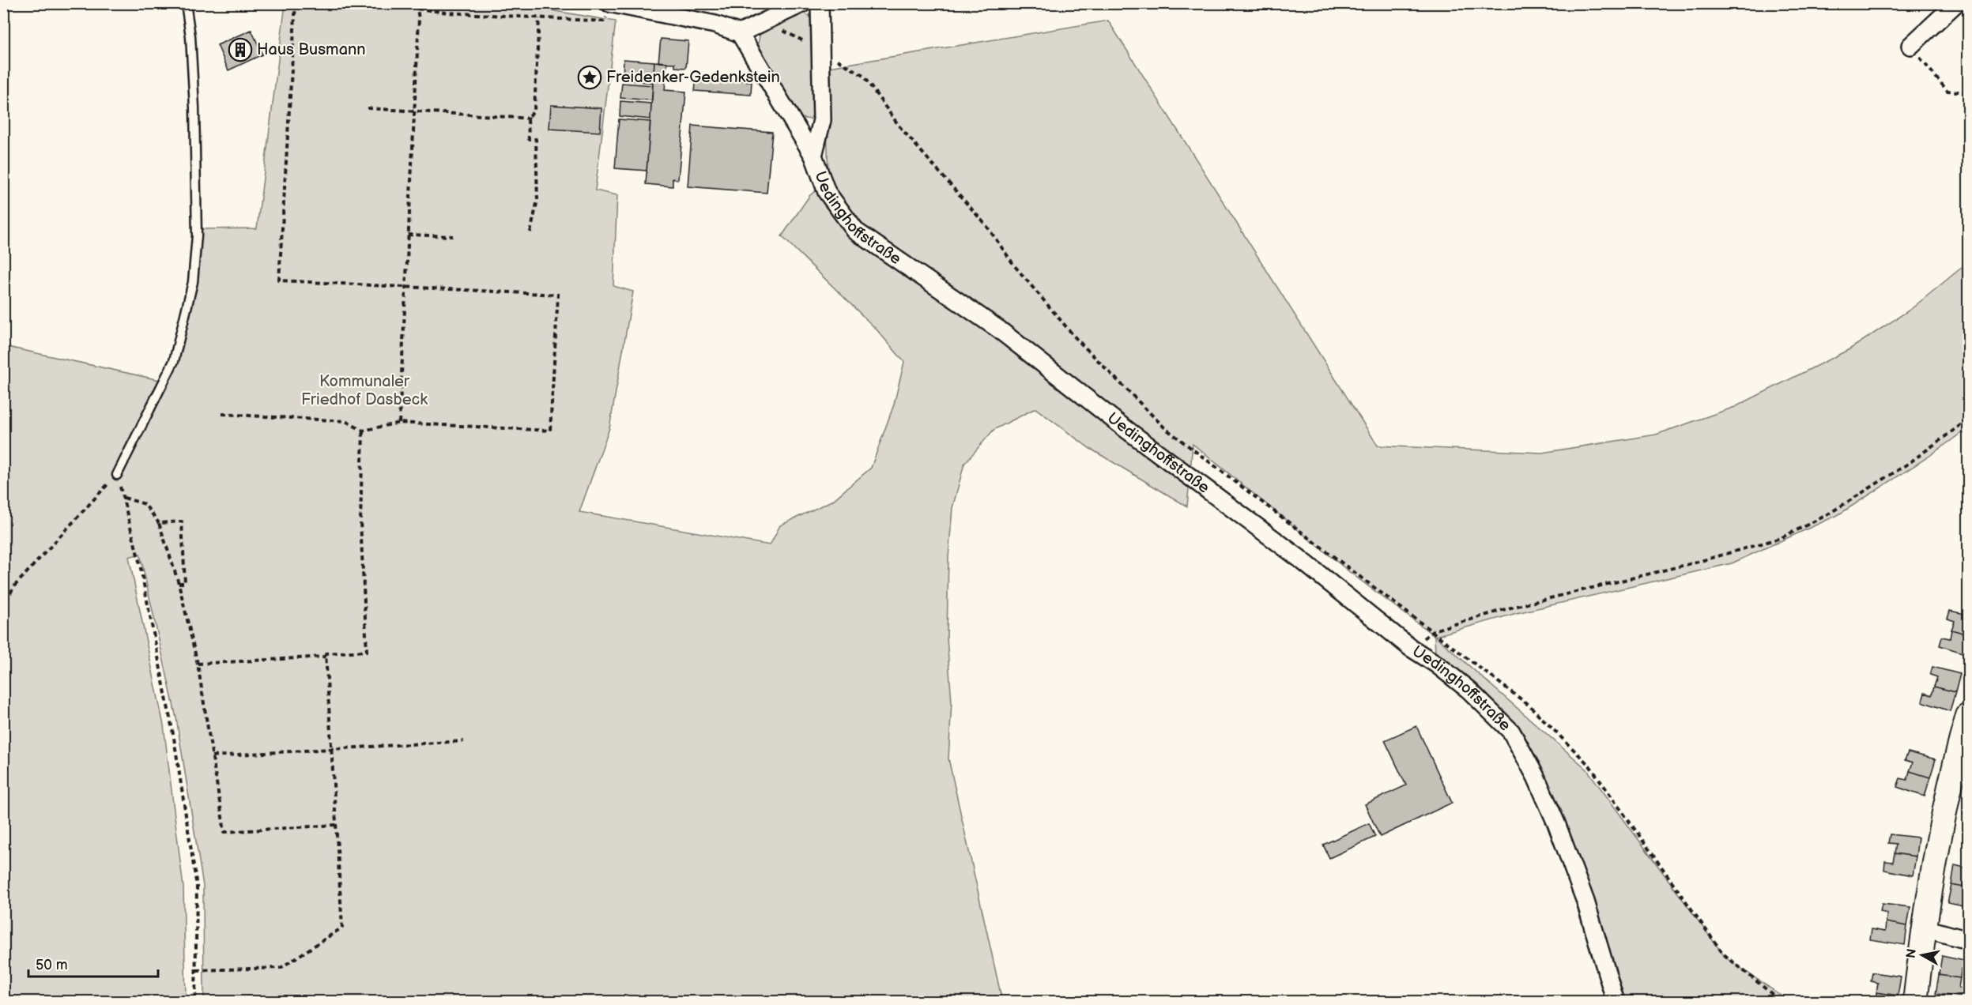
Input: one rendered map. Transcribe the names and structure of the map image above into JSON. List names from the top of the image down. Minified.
{"streets":{"street":["Uedinghoffstraße"]},"parks":["Kommunaler Friedhof Dasbeck"],"places":{"building":["Haus Busmann"],"place":["Freidenker-Gedenkstein"]},"scale_bar":"50 m","north":"left"}
